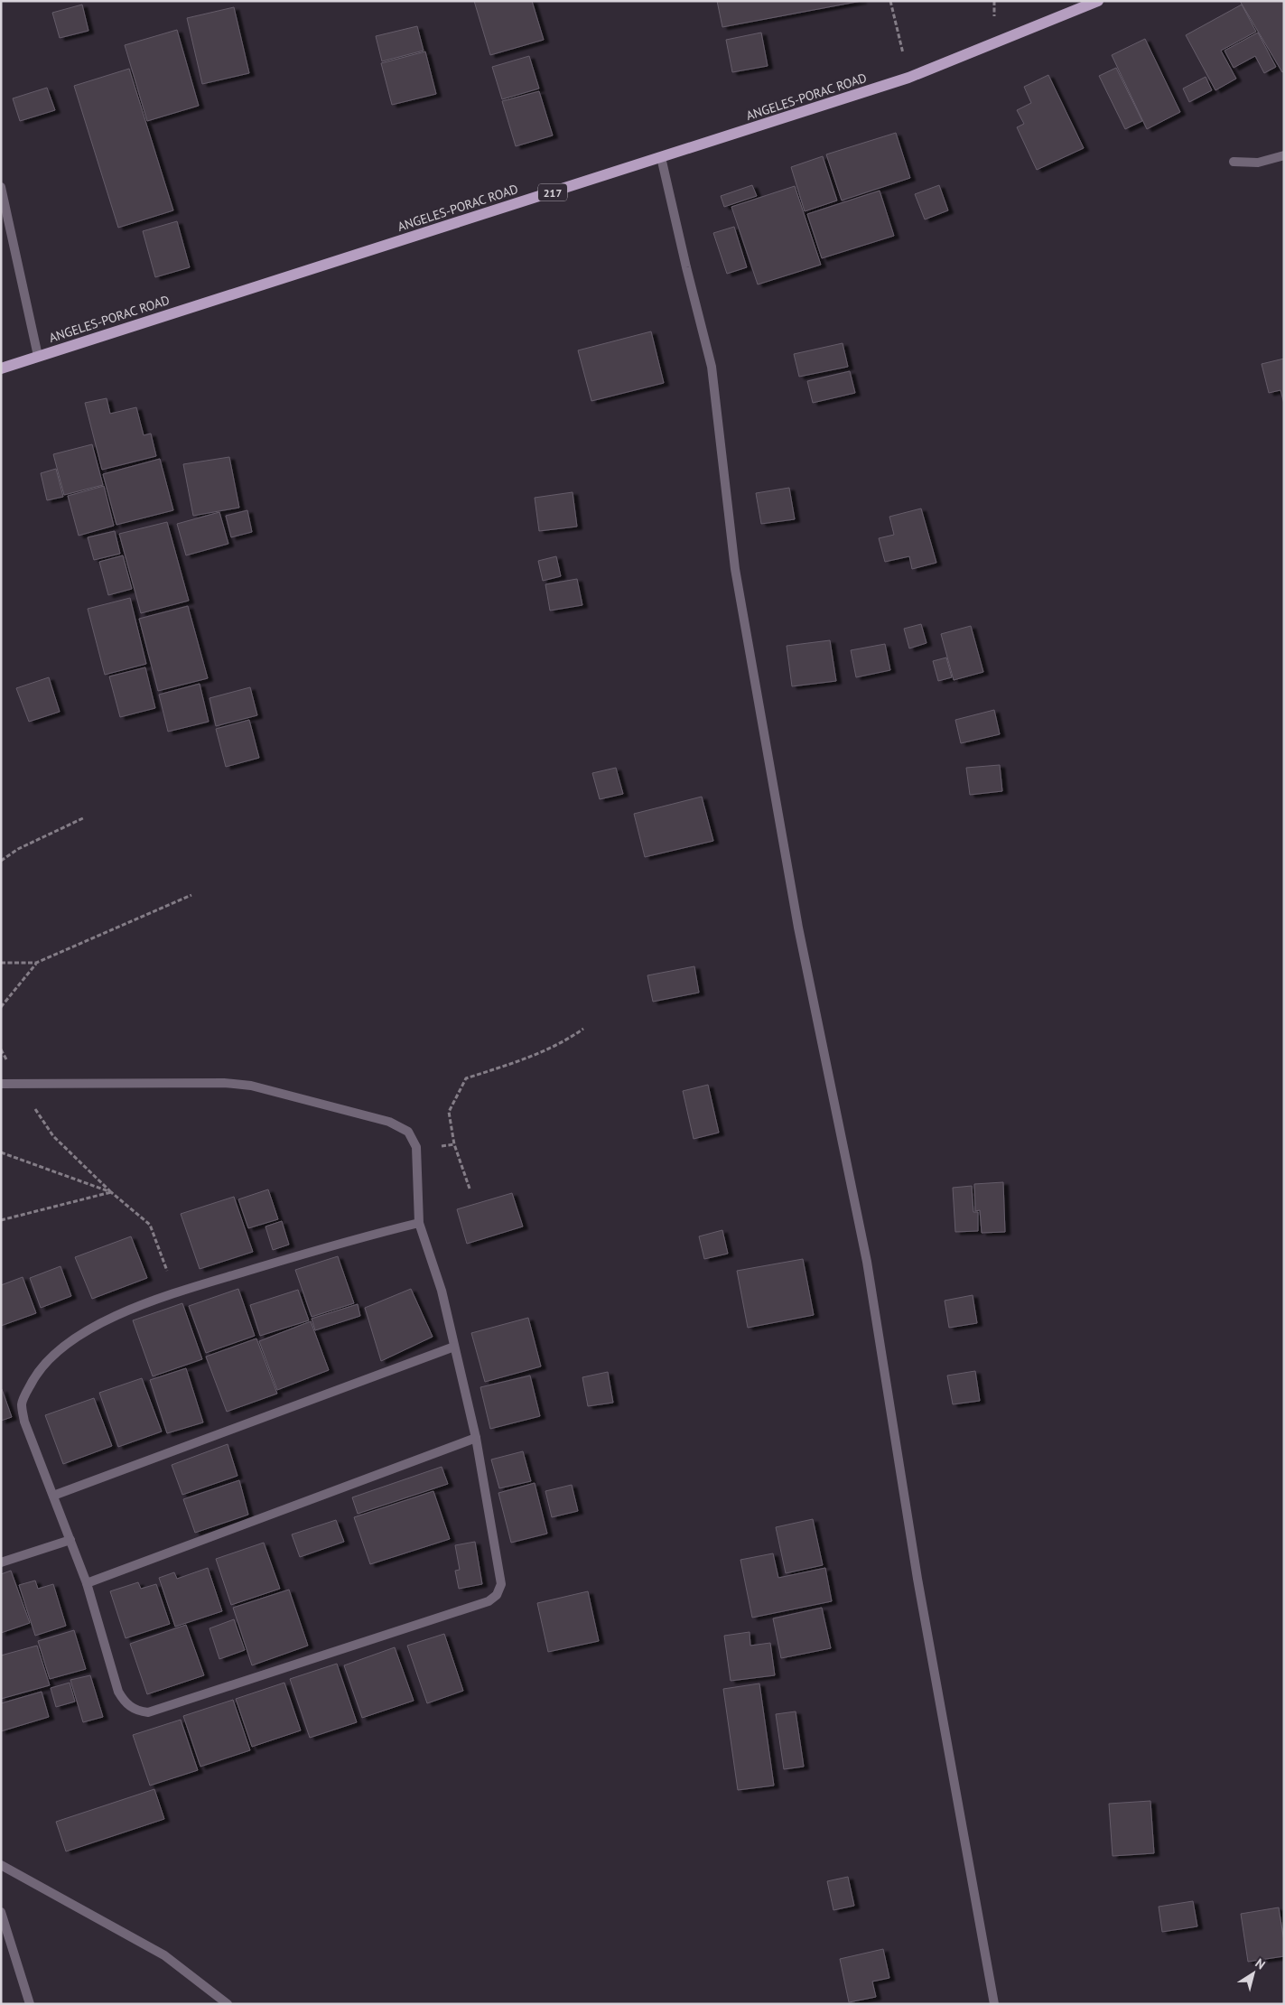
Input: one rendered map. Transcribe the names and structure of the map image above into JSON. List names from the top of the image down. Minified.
{"streets":{"main road":["ANGELES-PORAC ROAD","217"]},"north":"top right"}
